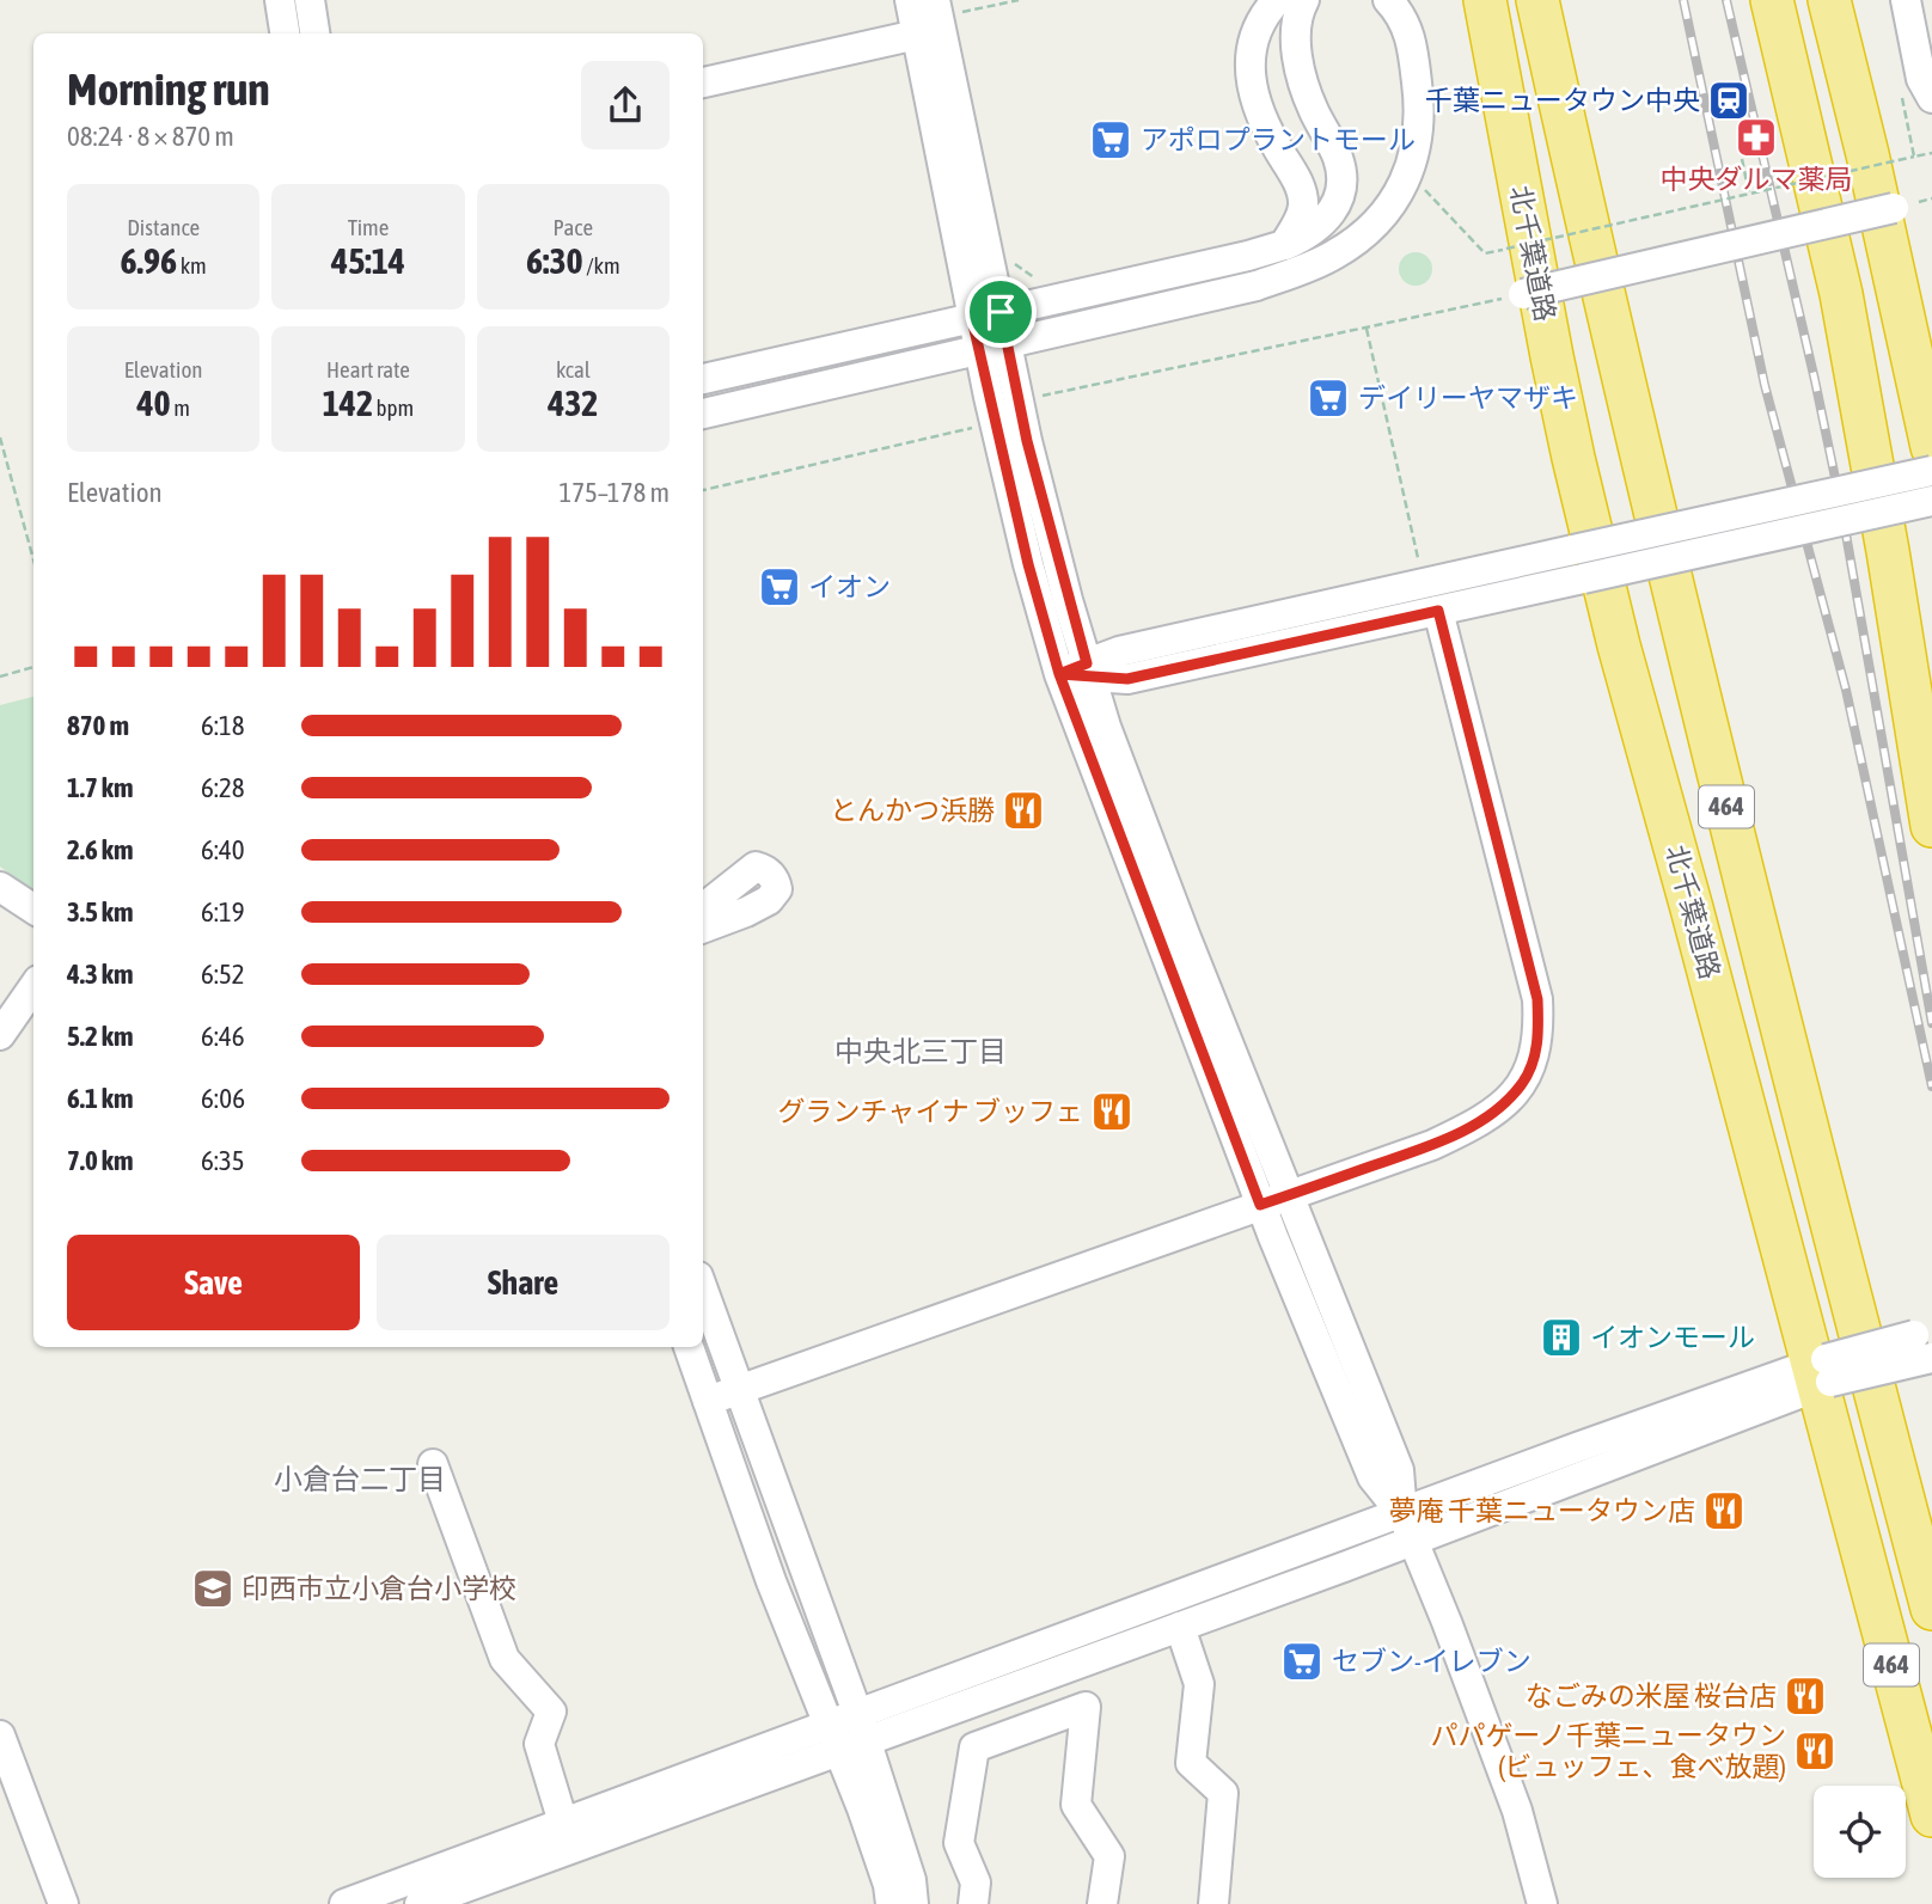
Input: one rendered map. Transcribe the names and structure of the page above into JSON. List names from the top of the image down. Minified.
{"streets":{"highway":["北千葉道路","464"]},"districts":["中央北三丁目","小倉台二丁目"],"places":{"station":["千葉ニュータウン中央"],"pharmacy":["中央ダルマ薬局"],"supermarket":["アポロプラントモール","デイリーヤマザキ","イオン","セブン-イレブン"],"restaurant":["とんかつ浜勝","グランチャイナ ブッフェ","夢庵 千葉ニュータウン店","なごみの米屋 桜台店","パパゲーノ千葉ニュータウン (ビュッフェ、食べ放題)"],"building":["イオンモール"],"school or university":["印西市立小倉台小学校"]},"page":{"heading":["Morning run","08:24 · 8 × 870 m"],"stats":[["Distance","6.96 km"],["Time","45:14"],["Pace","6:30 /km"],["Elevation","40 m"],["Heart rate","142 bpm"],["kcal","432"]],"chart":["Elevation","175–178 m"],"list":[{"name":"870 m","note":"6:18"},{"name":"1.7 km","note":"6:28"},{"name":"2.6 km","note":"6:40"},{"name":"3.5 km","note":"6:19"},{"name":"4.3 km","note":"6:52"},{"name":"5.2 km","note":"6:46"},{"name":"6.1 km","note":"6:06"},{"name":"7.0 km","note":"6:35"}],"buttons":["Save","Share"]}}
